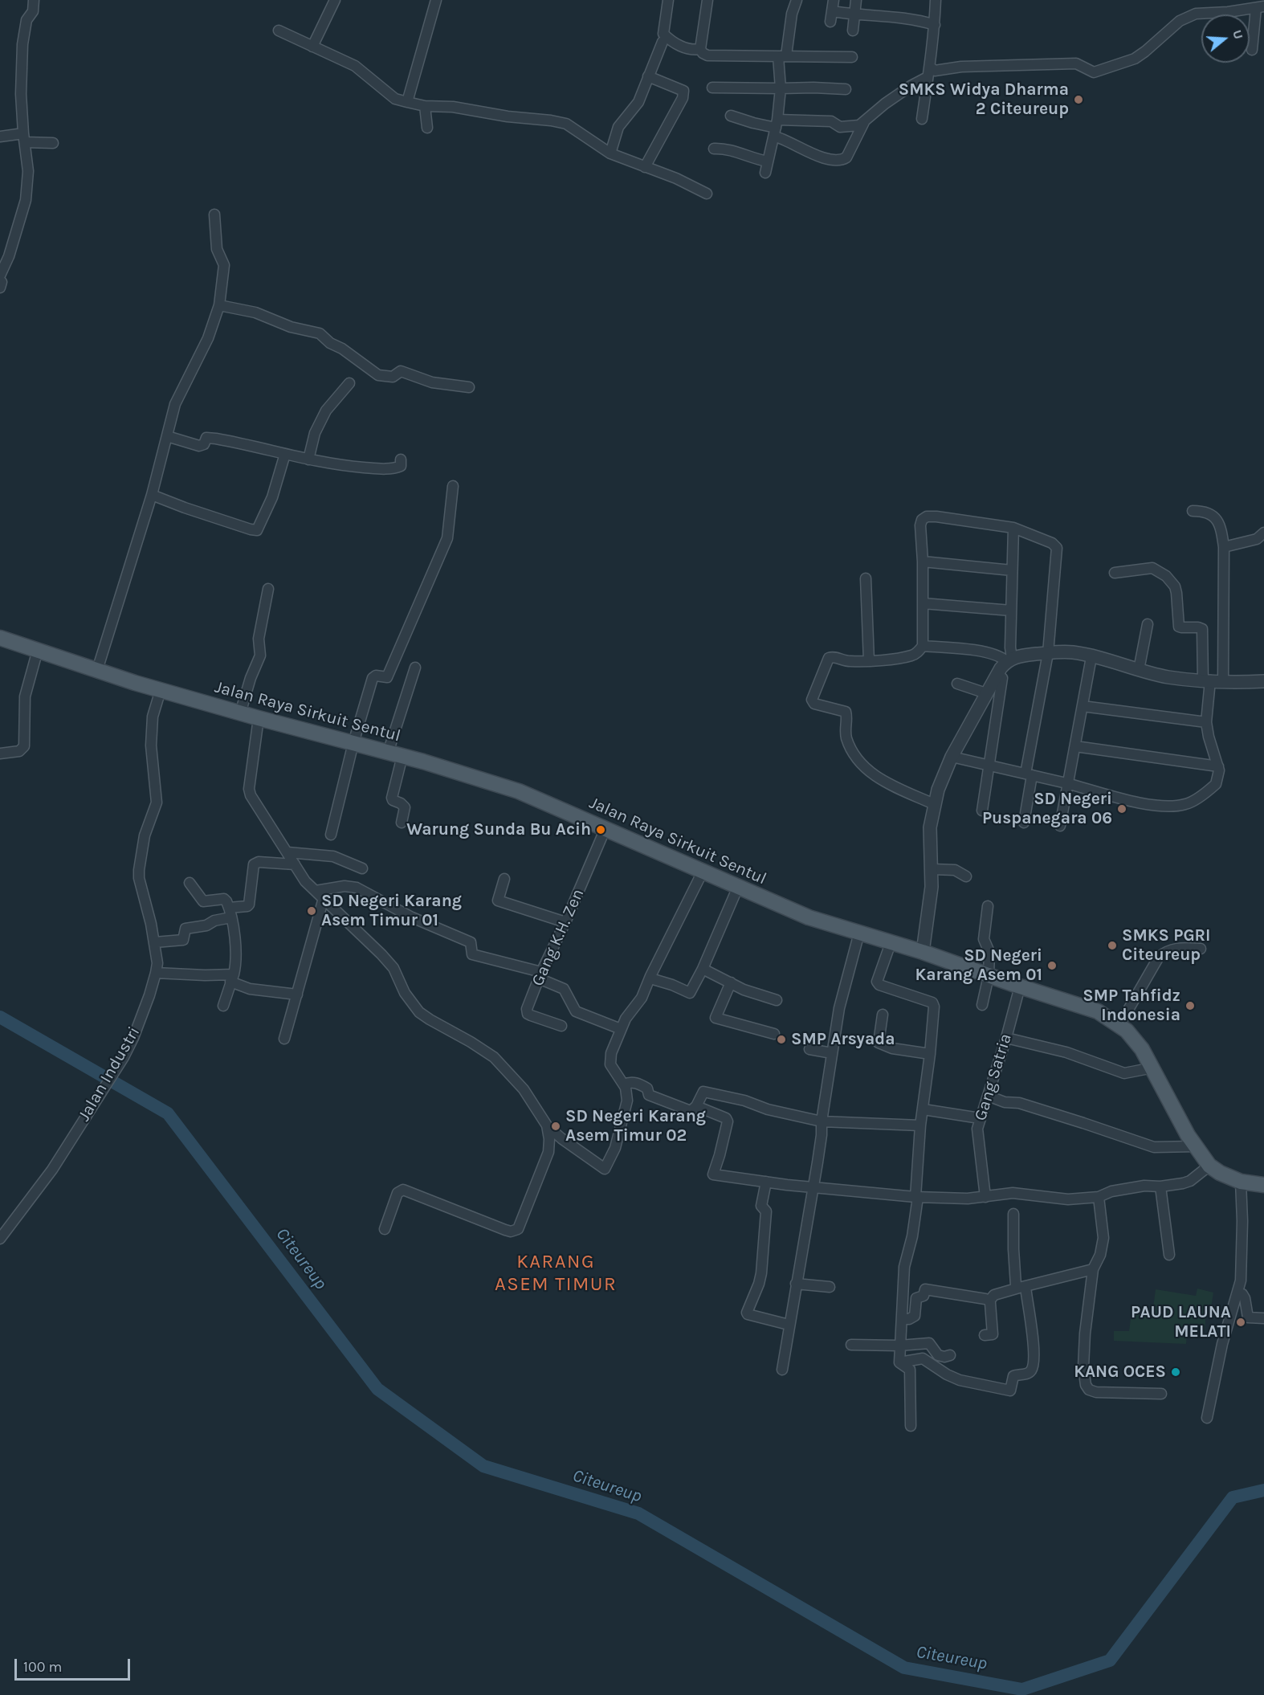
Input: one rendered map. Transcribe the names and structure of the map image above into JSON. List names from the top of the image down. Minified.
{"streets":{"main road":["Jalan Raya Sirkuit Sentul"],"street":["Gang K.H. Zen","Jalan Industri","Gang Satria"]},"crossings":[["Jalan Raya Sirkuit Sentul","Gang K.H. Zen"],["Jalan Raya Sirkuit Sentul","Jalan Industri"],["Jalan Raya Sirkuit Sentul","Gang Satria"]],"districts":["KARANG ASEM TIMUR"],"water":["Citeureup"],"places":["SMKS Widya Dharma 2 Citeureup","SD Negeri Puspanegara 06","Warung Sunda Bu Acih","SD Negeri Karang Asem Timur 01","SMKS PGRI Citeureup","SD Negeri Karang Asem 01","SMP Tahfidz Indonesia","SMP Arsyada","SD Negeri Karang Asem Timur 02","PAUD LAUNA MELATI","KANG OCES"],"scale_bar":"100 m","north":"right"}
